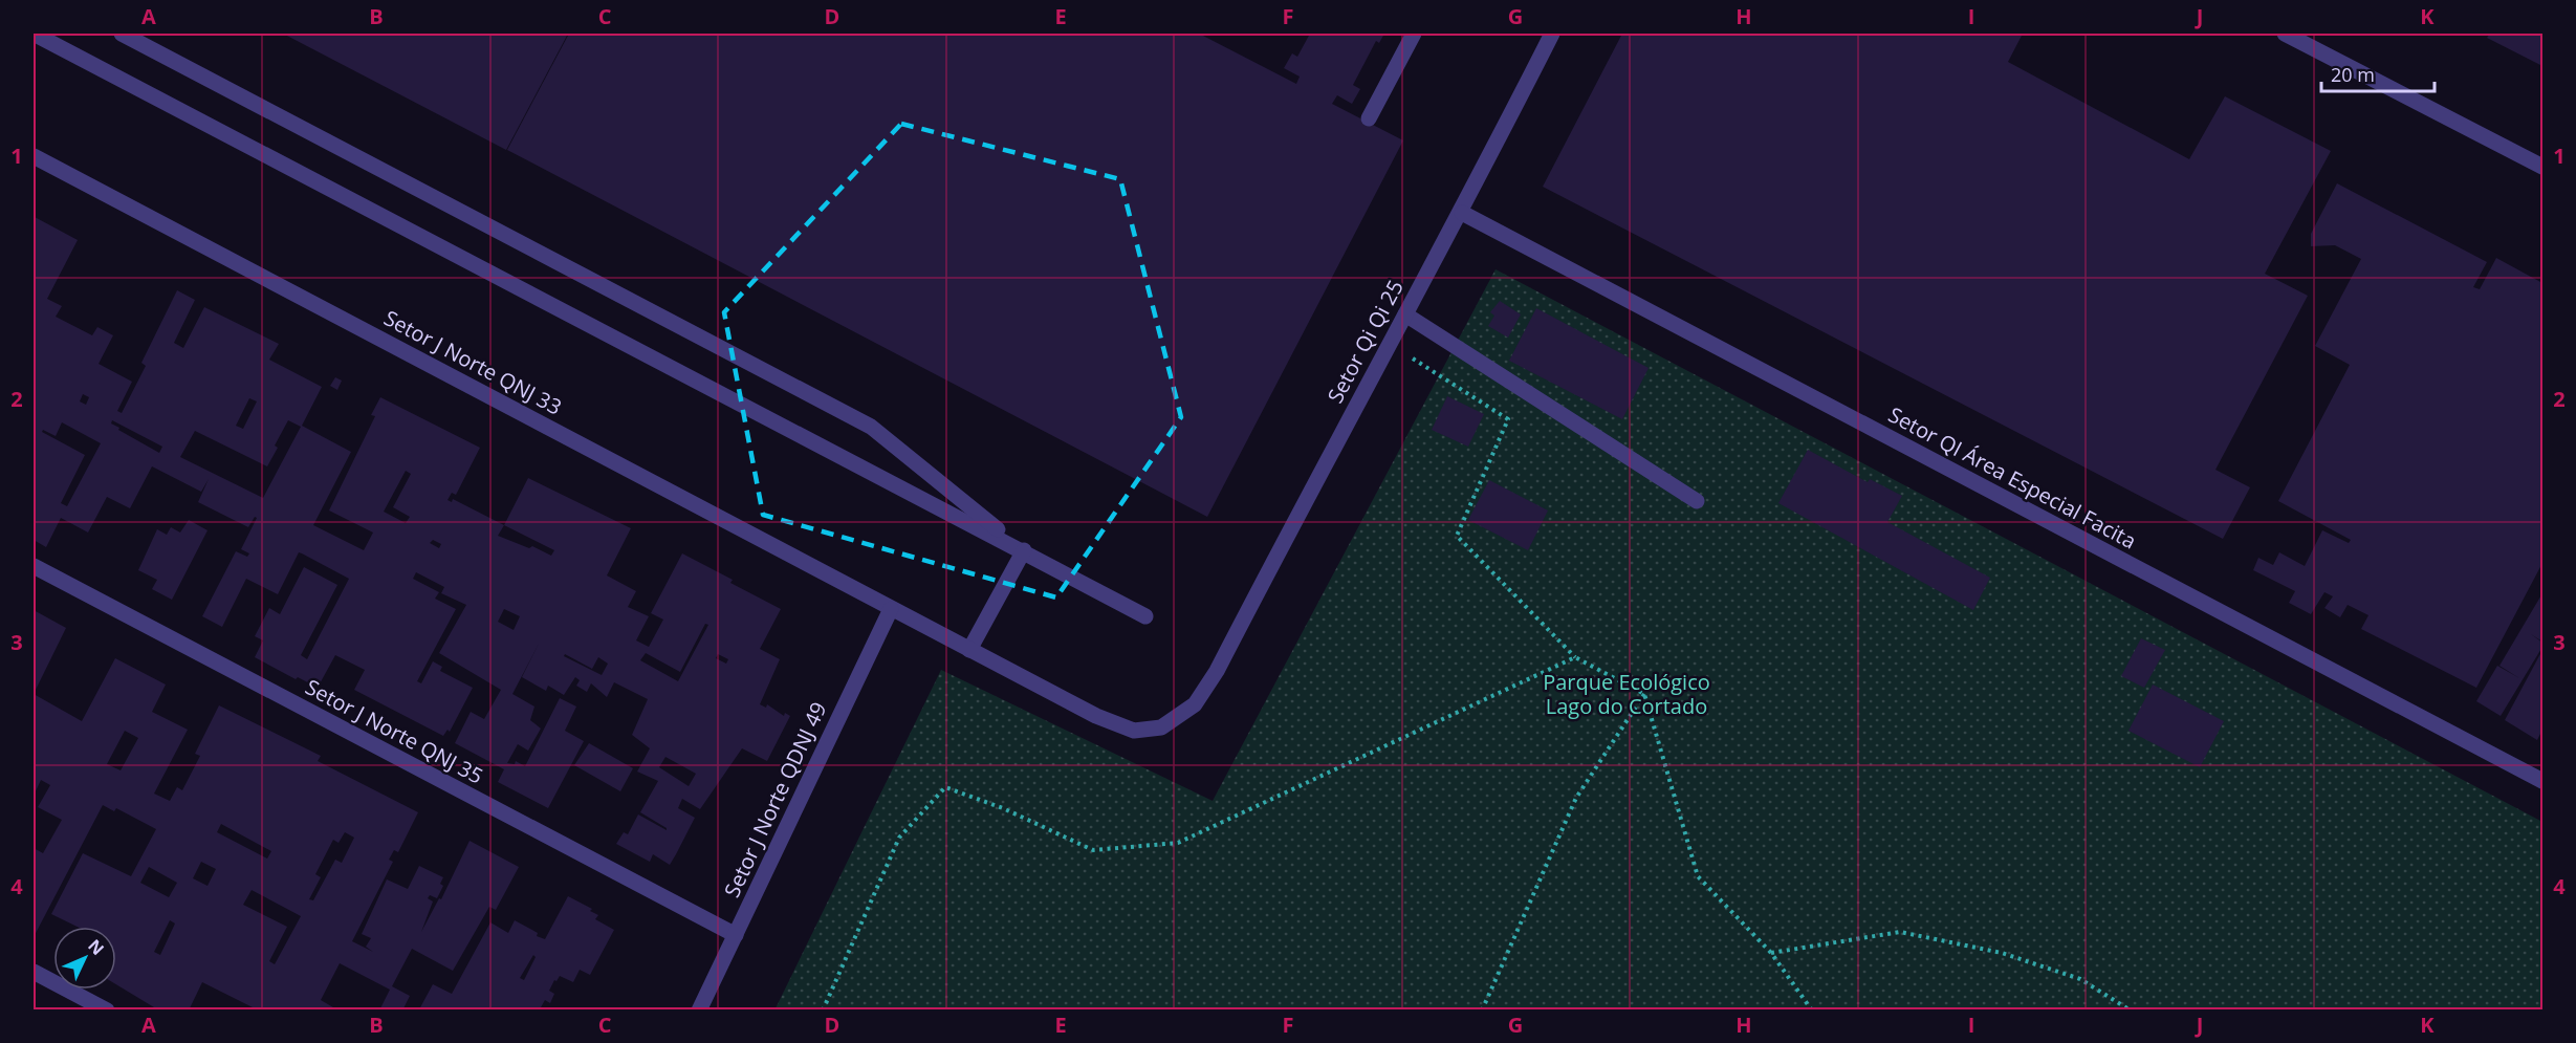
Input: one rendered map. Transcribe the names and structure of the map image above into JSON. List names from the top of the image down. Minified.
{"streets":{"street":["Setor Qi Qi 25","Setor J Norte QNJ 33","Setor QI Área Especial Facita","Setor J Norte QNJ 35","Setor J Norte QDNJ 49"]},"crossings":[["Setor Qi Qi 25","Setor J Norte QNJ 33"],["Setor Qi Qi 25","Setor QI Área Especial Facita"],["Setor J Norte QNJ 33","Setor J Norte QDNJ 49"],["Setor J Norte QNJ 35","Setor J Norte QDNJ 49"]],"parks":["Parque Ecológico Lago do Cortado"],"scale_bar":"20 m","north":"top right","grid":{"columns":["A","B","C","D","E","F","G","H","I","J","K"],"rows":["1","2","3","4"]}}
